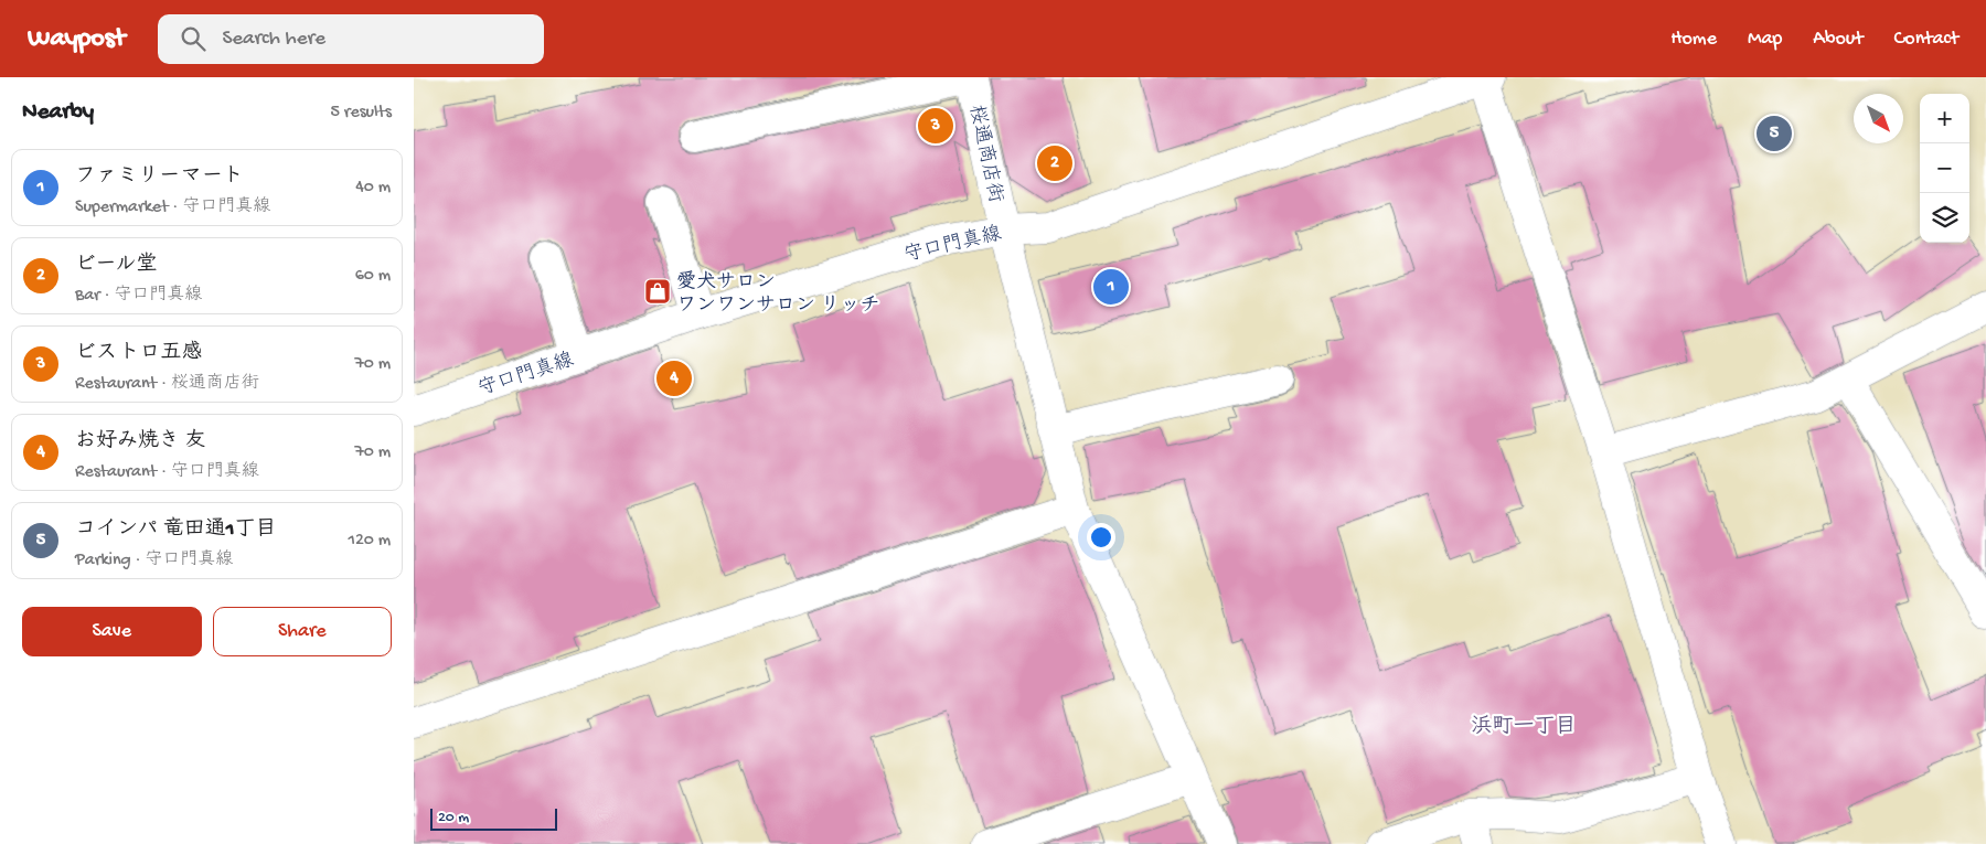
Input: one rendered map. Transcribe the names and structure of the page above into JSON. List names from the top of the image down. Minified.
{"streets":{"street":["桜通商店街","守口門真線"]},"crossings":[["桜通商店街","守口門真線"]],"districts":["浜町一丁目"],"places":{"shop":["愛犬サロン ワンワンサロン リッチ"]},"scale_bar":"20 m","north":"bottom right","page":{"header":"Waypost","search":"Search here","nav":["Home","Map","About","Contact"],"heading":["Nearby","5 results"],"map_buttons":["+","−"],"pins":["3","5","2","1","4"],"list":[{"mark":"1","name":"ファミリーマート","note":"Supermarket · 守口門真線","value":"40 m"},{"mark":"2","name":"ビール堂","note":"Bar · 守口門真線","value":"60 m"},{"mark":"3","name":"ビストロ五感","note":"Restaurant · 桜通商店街","value":"70 m"},{"mark":"4","name":"お好み焼き 友","note":"Restaurant · 守口門真線","value":"70 m"},{"mark":"5","name":"コインパ 竜田通1丁目","note":"Parking · 守口門真線","value":"120 m"}],"buttons":["Save","Share"],"scale":"20 m"}}
